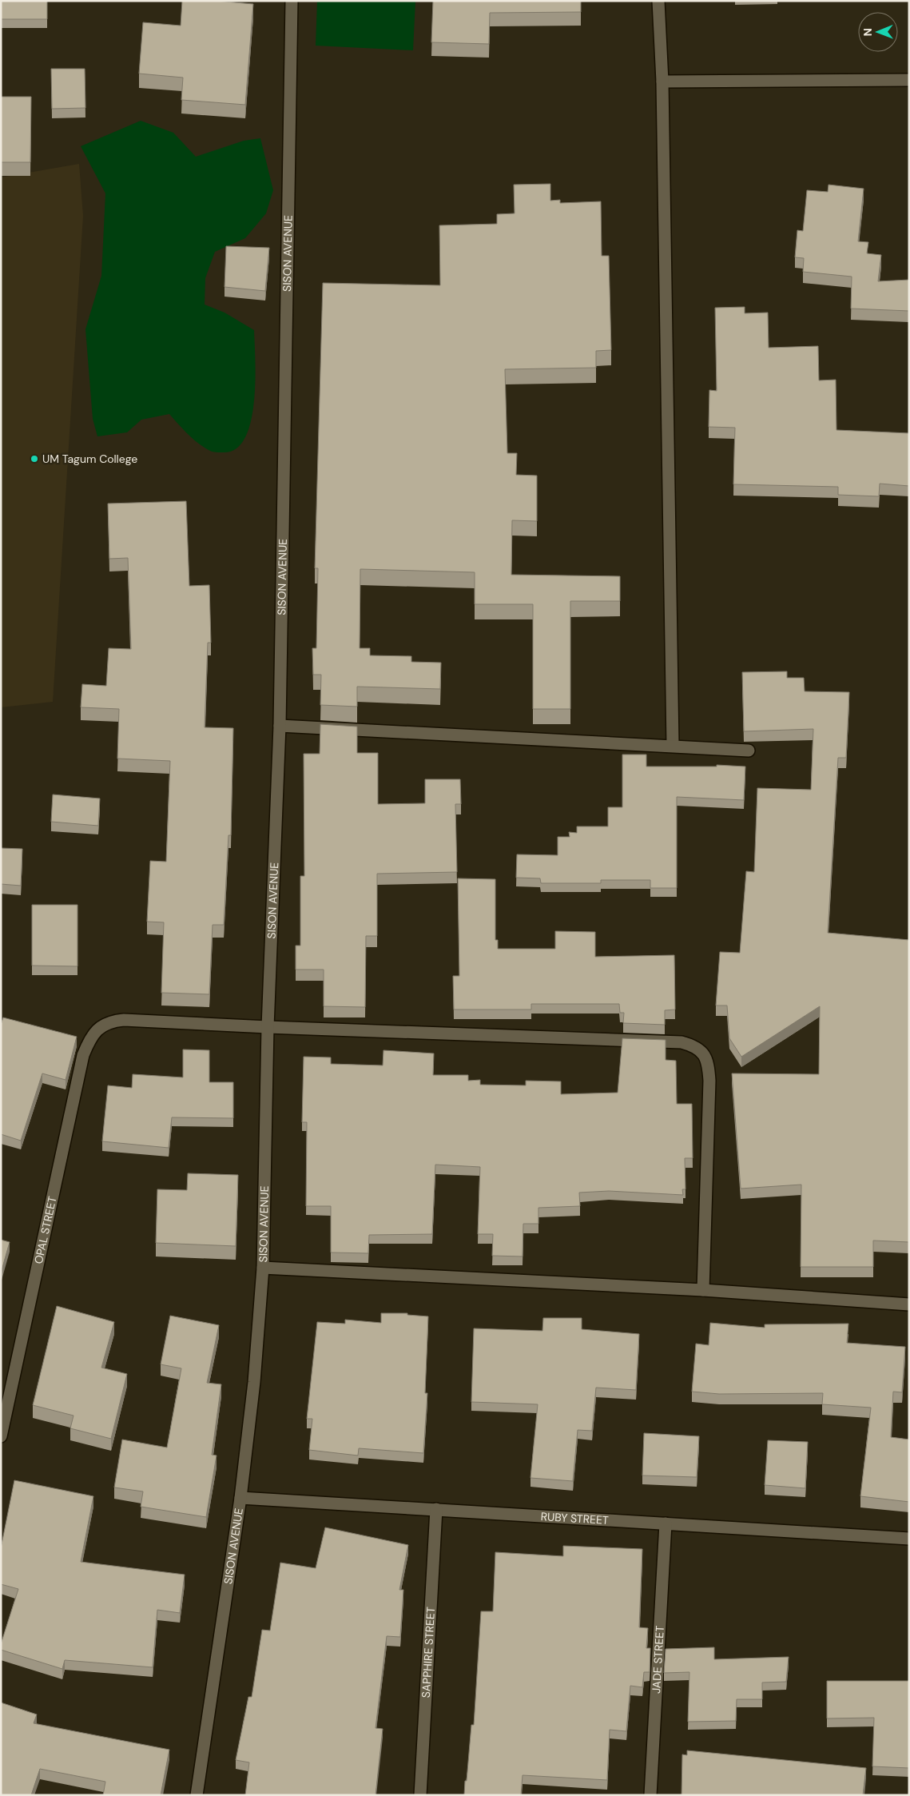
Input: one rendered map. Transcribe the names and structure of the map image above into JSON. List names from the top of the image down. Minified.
{"streets":{"street":["SISON AVENUE","OPAL STREET","RUBY STREET","SAPPHIRE STREET","JADE STREET"]},"crossings":[["SISON AVENUE","OPAL STREET"],["SISON AVENUE","RUBY STREET"],["RUBY STREET","SAPPHIRE STREET"],["RUBY STREET","JADE STREET"]],"places":["UM Tagum College"],"north":"left"}
